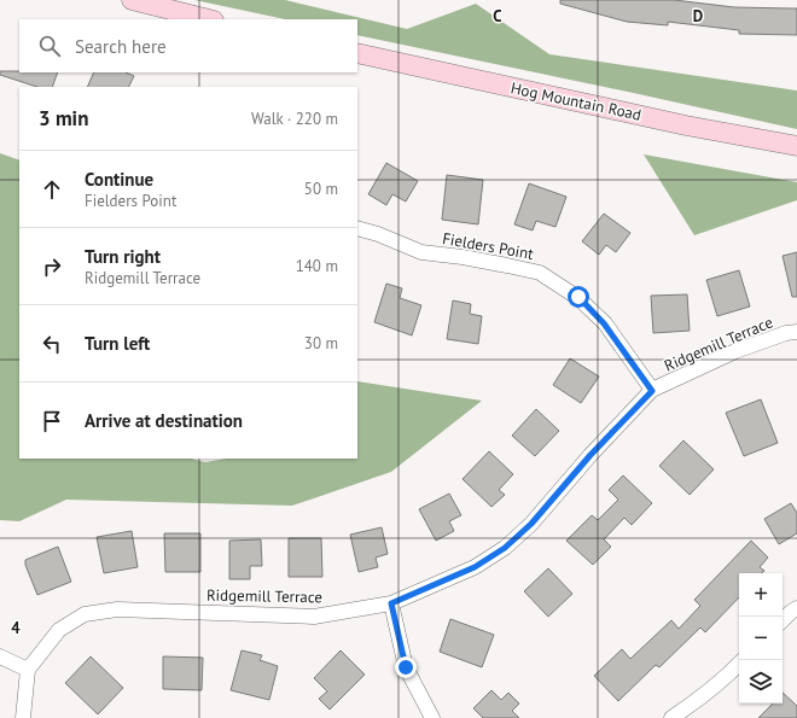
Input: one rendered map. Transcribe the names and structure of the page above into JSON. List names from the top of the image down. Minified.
{"streets":{"street":["Hog Mountain Road","Fielders Point","Ridgemill Terrace"]},"crossings":[["Fielders Point","Ridgemill Terrace"]],"page":{"search":"Search here","heading":["3 min","Walk · 220 m"],"list":[["Continue","Fielders Point","50 m"],["Turn right","Ridgemill Terrace","140 m"],["Turn left","30 m"],"Arrive at destination"],"map_buttons":["+","−"]},"grid":{"columns":["C","D"],"rows":["4"]}}
